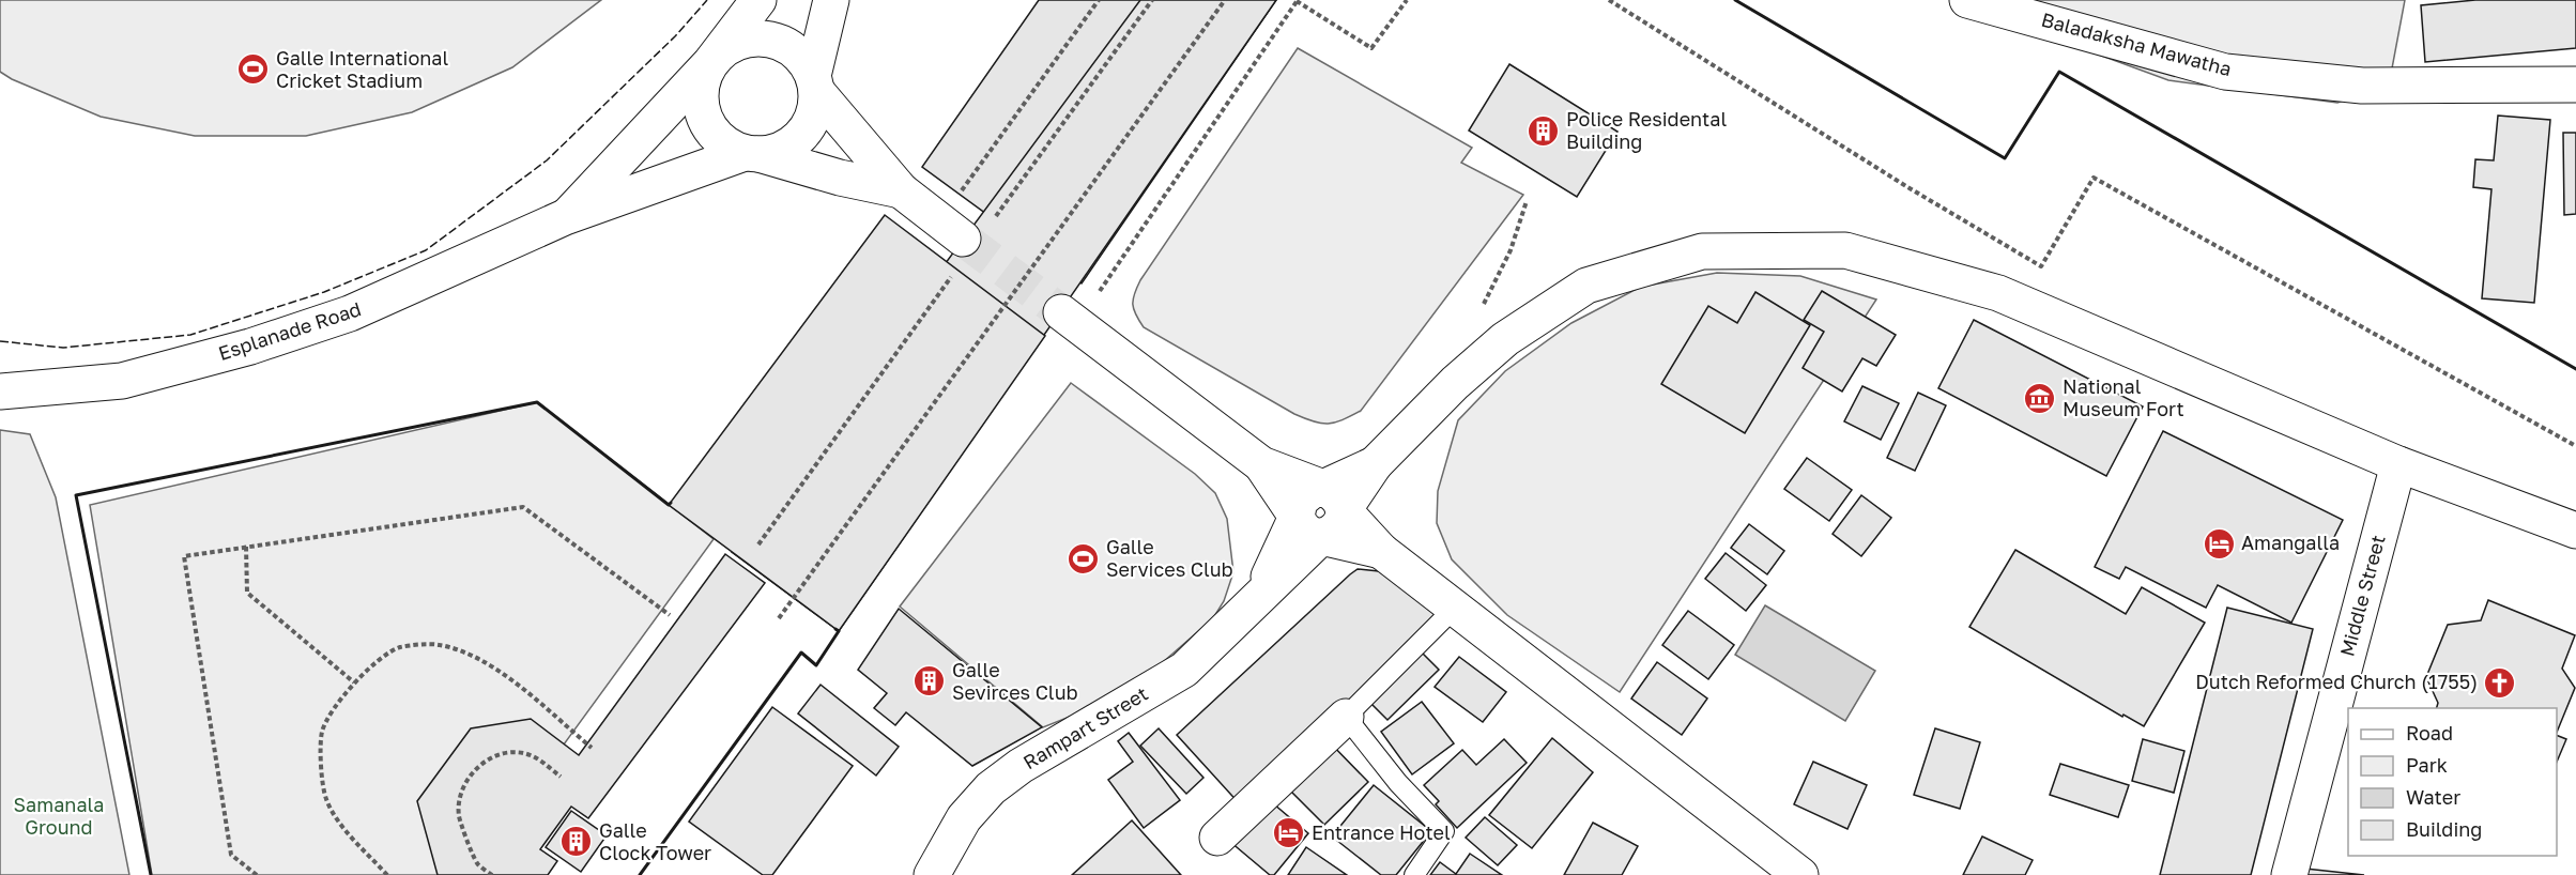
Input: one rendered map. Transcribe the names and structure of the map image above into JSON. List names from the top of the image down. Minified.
{"streets":{"street":["Baladaksha Mawatha","Esplanade Road","Middle Street","Rampart Street"]},"parks":["Samanala Ground"],"places":{"sports":["Galle International Cricket Stadium","Galle Services Club"],"building":["Police Residental Building","Galle Sevirces Club","Galle Clock Tower"],"museum":["National Museum Fort"],"hotel":["Amangalla","Entrance Hotel"],"church":["Dutch Reformed Church (1755)"]},"legend":["Road","Park","Water","Building"]}
